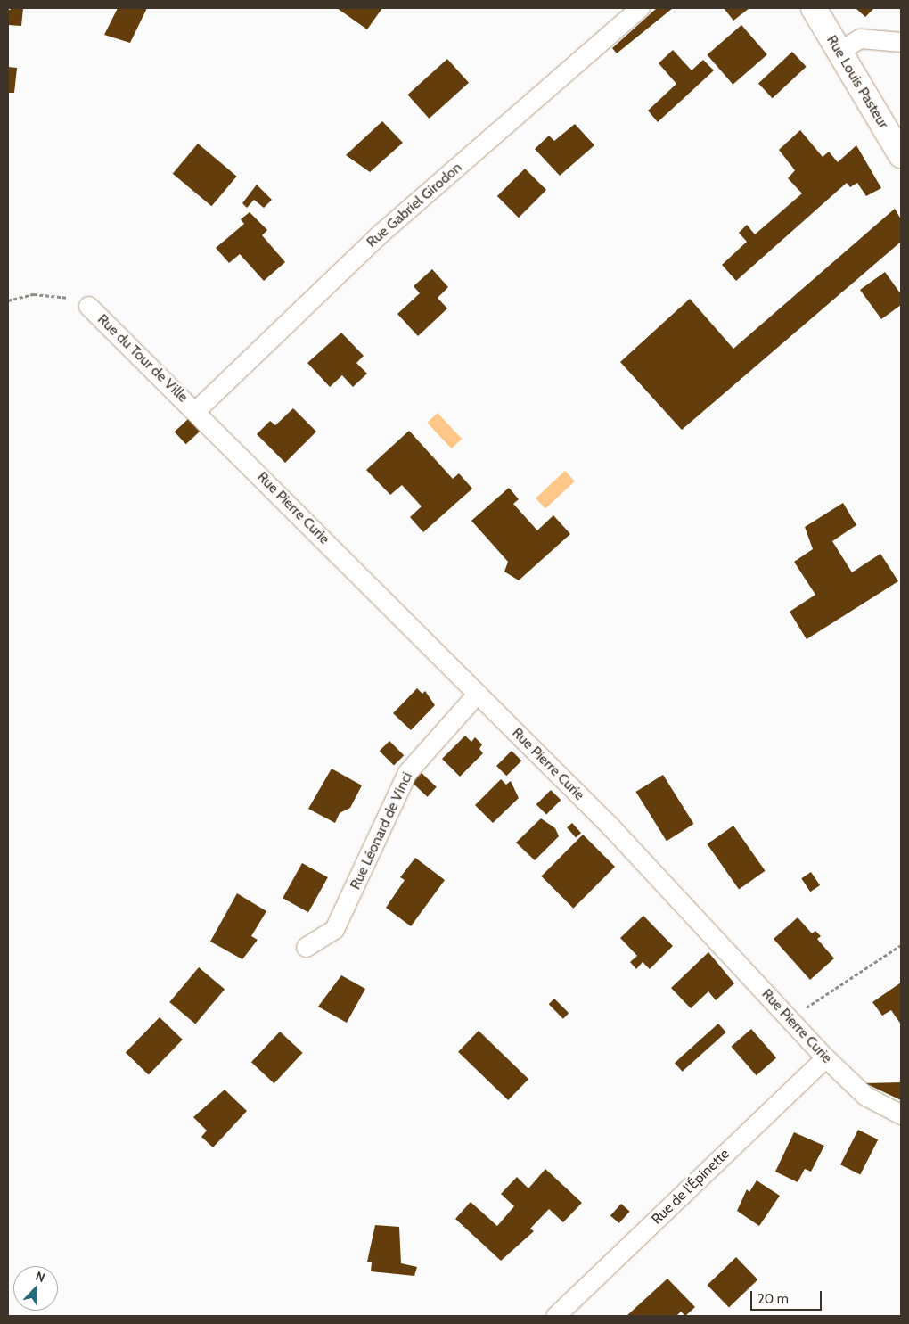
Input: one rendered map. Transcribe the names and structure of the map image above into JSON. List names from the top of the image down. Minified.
{"streets":{"main road":["Rue Louis Pasteur"],"street":["Rue Gabriel Girodon","Rue du Tour de Ville","Rue Pierre Curie","Rue Léonard de Vinci","Rue de l'Épinette"]},"crossings":[["Rue Gabriel Girodon","Rue du Tour de Ville"],["Rue Gabriel Girodon","Rue Pierre Curie"],["Rue du Tour de Ville","Rue Pierre Curie"],["Rue Pierre Curie","Rue Léonard de Vinci"],["Rue Pierre Curie","Rue de l'Épinette"]],"scale_bar":"20 m","north":"top"}
